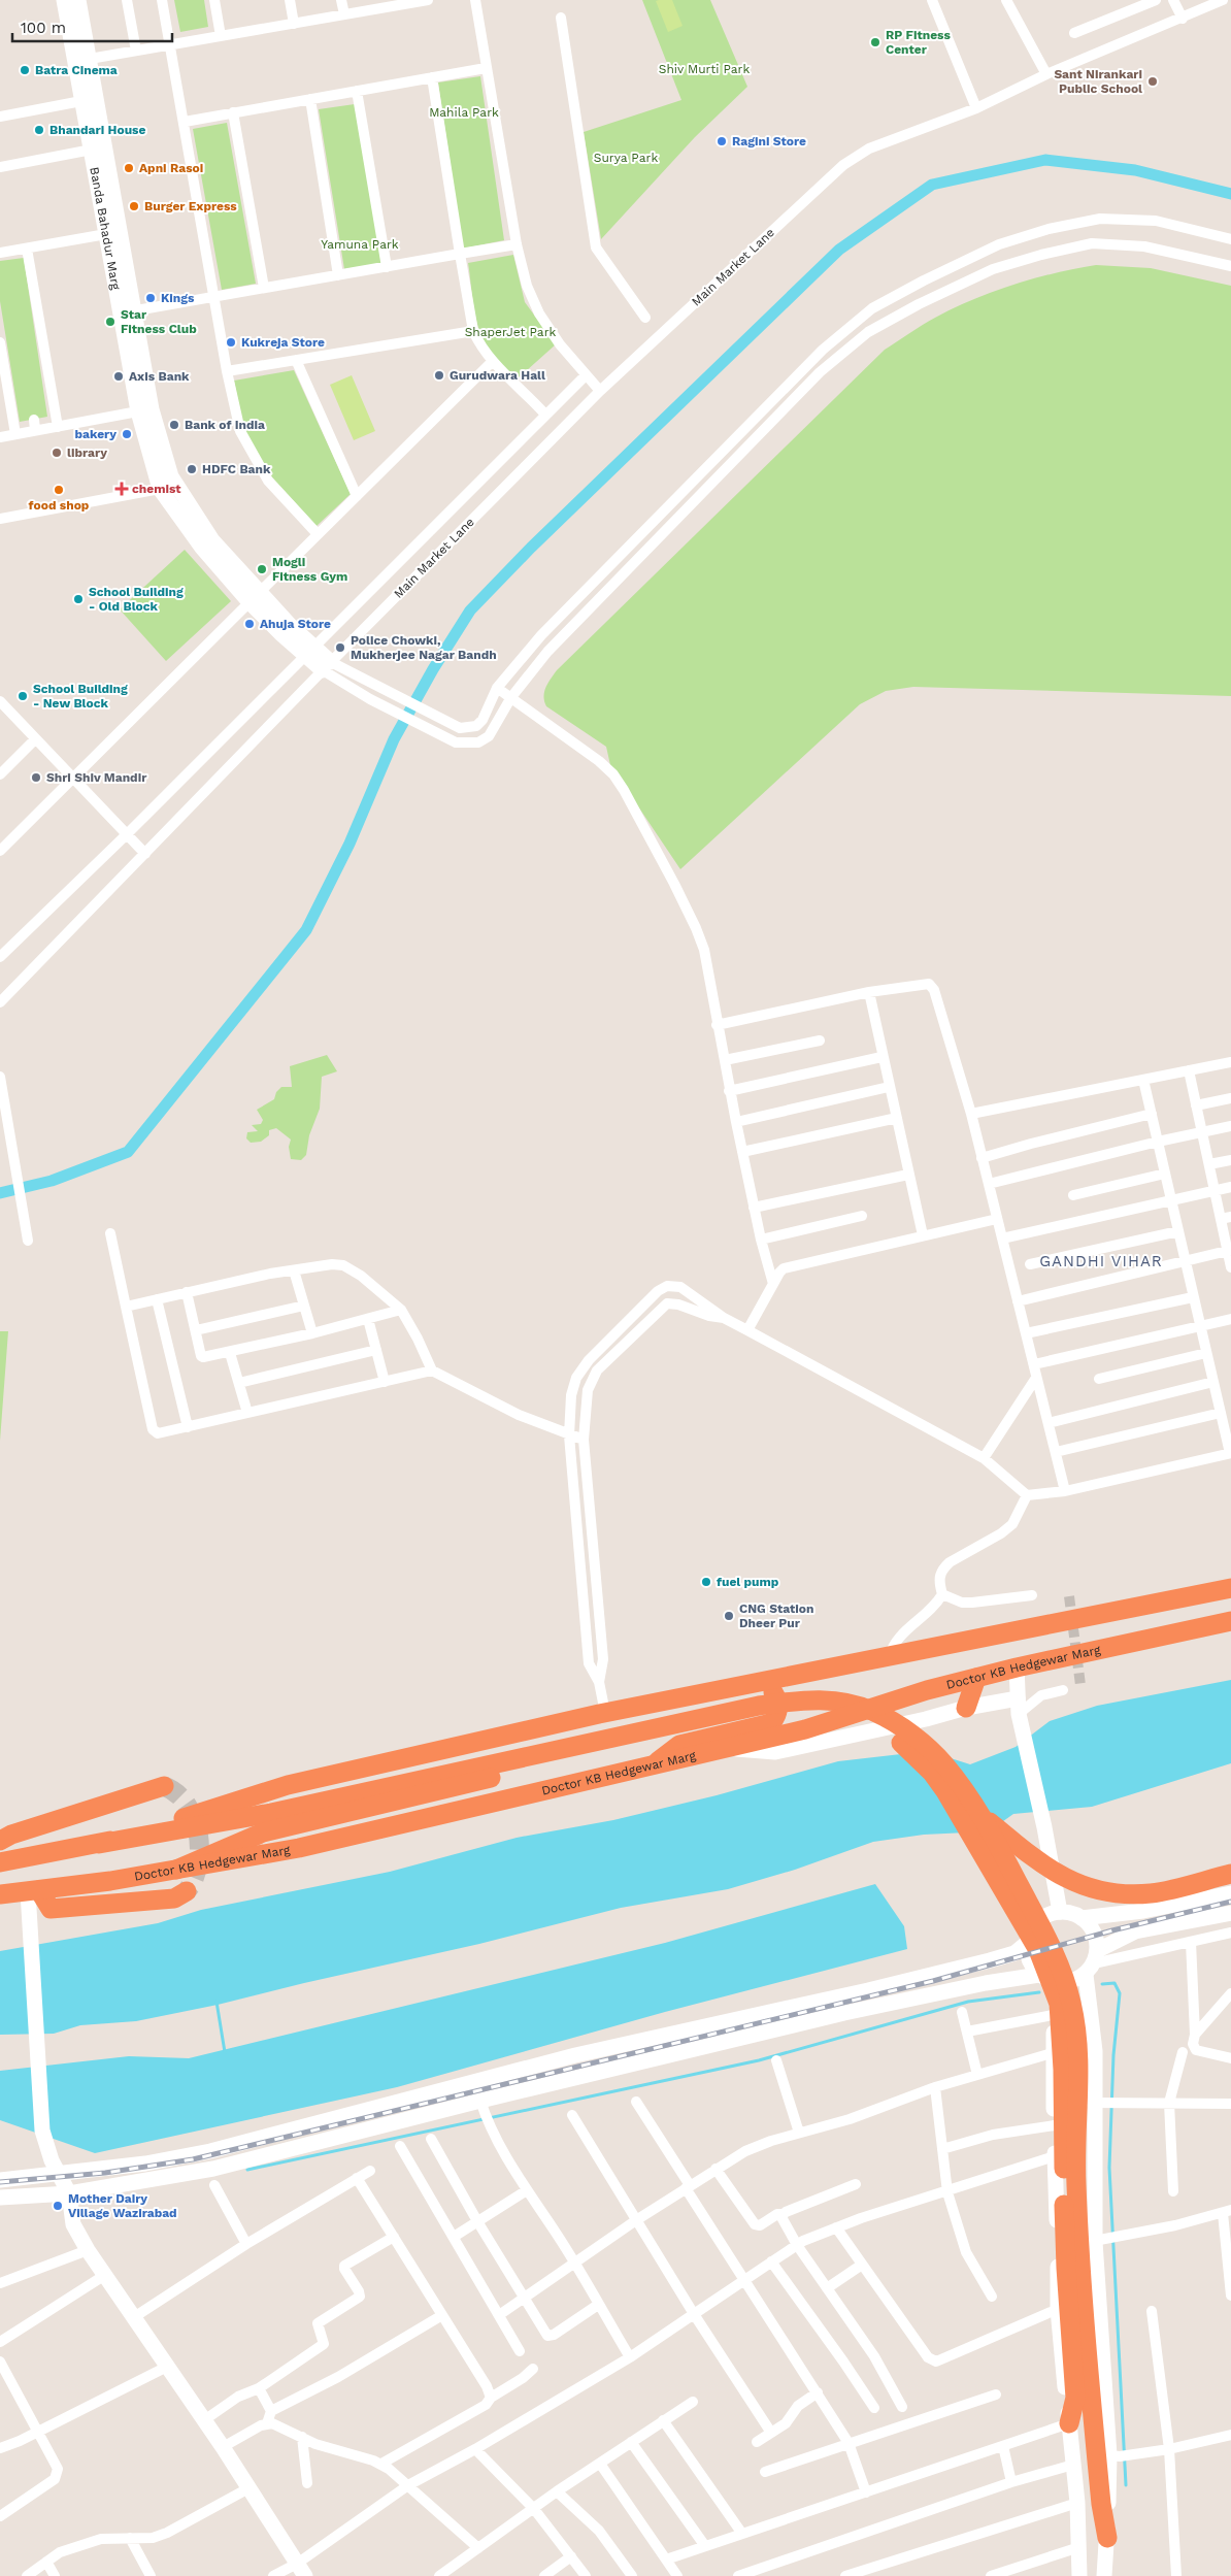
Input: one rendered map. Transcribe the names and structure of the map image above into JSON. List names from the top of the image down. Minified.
{"streets":{"highway":["Doctor KB Hedgewar Marg"],"street":["Banda Bahadur Marg","Main Market Lane"]},"crossings":[["Banda Bahadur Marg","Main Market Lane"]],"districts":["GANDHI VIHAR"],"parks":["Shiv Murti Park","Mahila Park","Surya Park","Yamuna Park","ShaperJet Park"],"places":{"other":["RP Fitness Center","Batra Cinema","Sant Nirankari Public School","Bhandari House","Ragini Store","Apni Rasoi","Burger Express","Kings","Star Fitness Club","Kukreja Store","Gurudwara Hall","Axis Bank","Bank of India","bakery","library","HDFC Bank","food shop","Mogli Fitness Gym","School Building - Old Block","Ahuja Store","Police Chowki, Mukherjee Nagar Bandh","School Building - New Block","Shri Shiv Mandir","fuel pump","CNG Station Dheer Pur","Mother Dairy Village Wazirabad"],"health":["chemist"]},"scale_bar":"100 m"}
